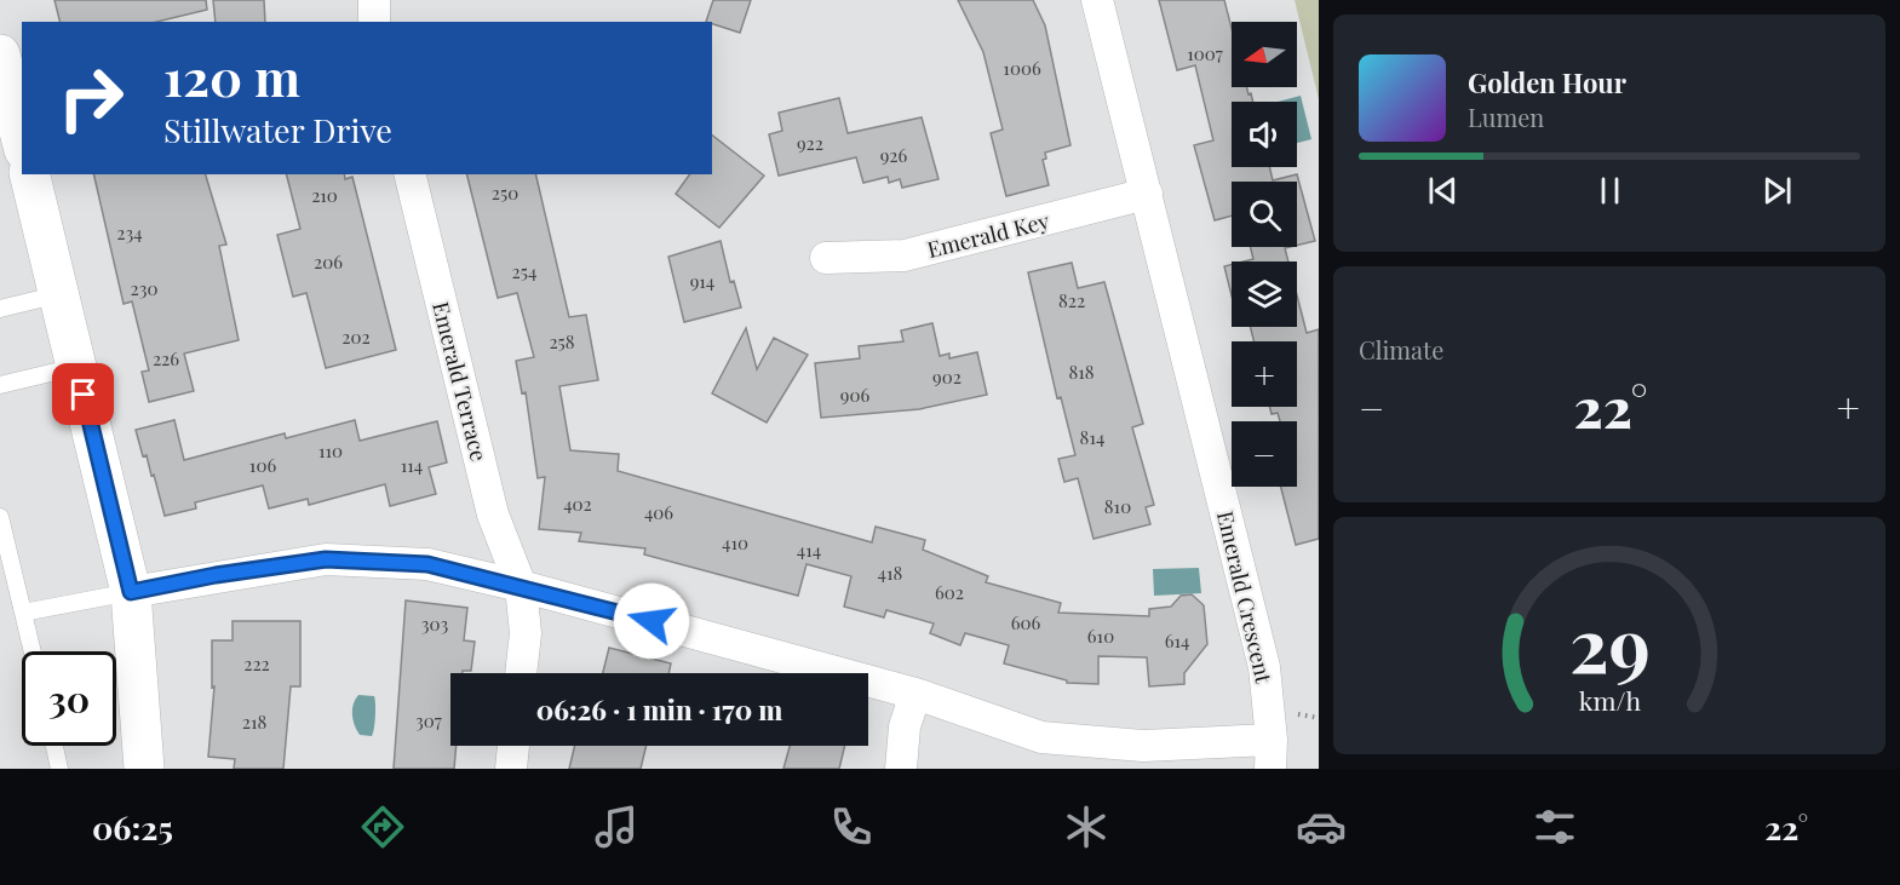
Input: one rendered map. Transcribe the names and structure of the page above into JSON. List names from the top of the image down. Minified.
{"streets":{"street":["Emerald Key","Emerald Terrace","Emerald Crescent"]},"crossings":[["Emerald Key","Emerald Crescent"],["Emerald Terrace","Emerald Crescent"]],"house_numbers":["1007","1006","922","926","250","210","234","206","254","914","230","822","202","258","226","818","902","906","814","110","106","114","402","810","406","410","414","418","602","606","303","610","614","222","307","218"],"north":"left","page":{"map_buttons":["+","−"],"turn":["120 m","Stillwater Drive"],"song":["Golden Hour","Lumen"],"tile":"Climate","heat":["−","22°","+"],"limit":"30","trip":"06:26 · 1 min · 170 m","tabs":["06:25","22°"],"gauge":["29","km/h"]}}
